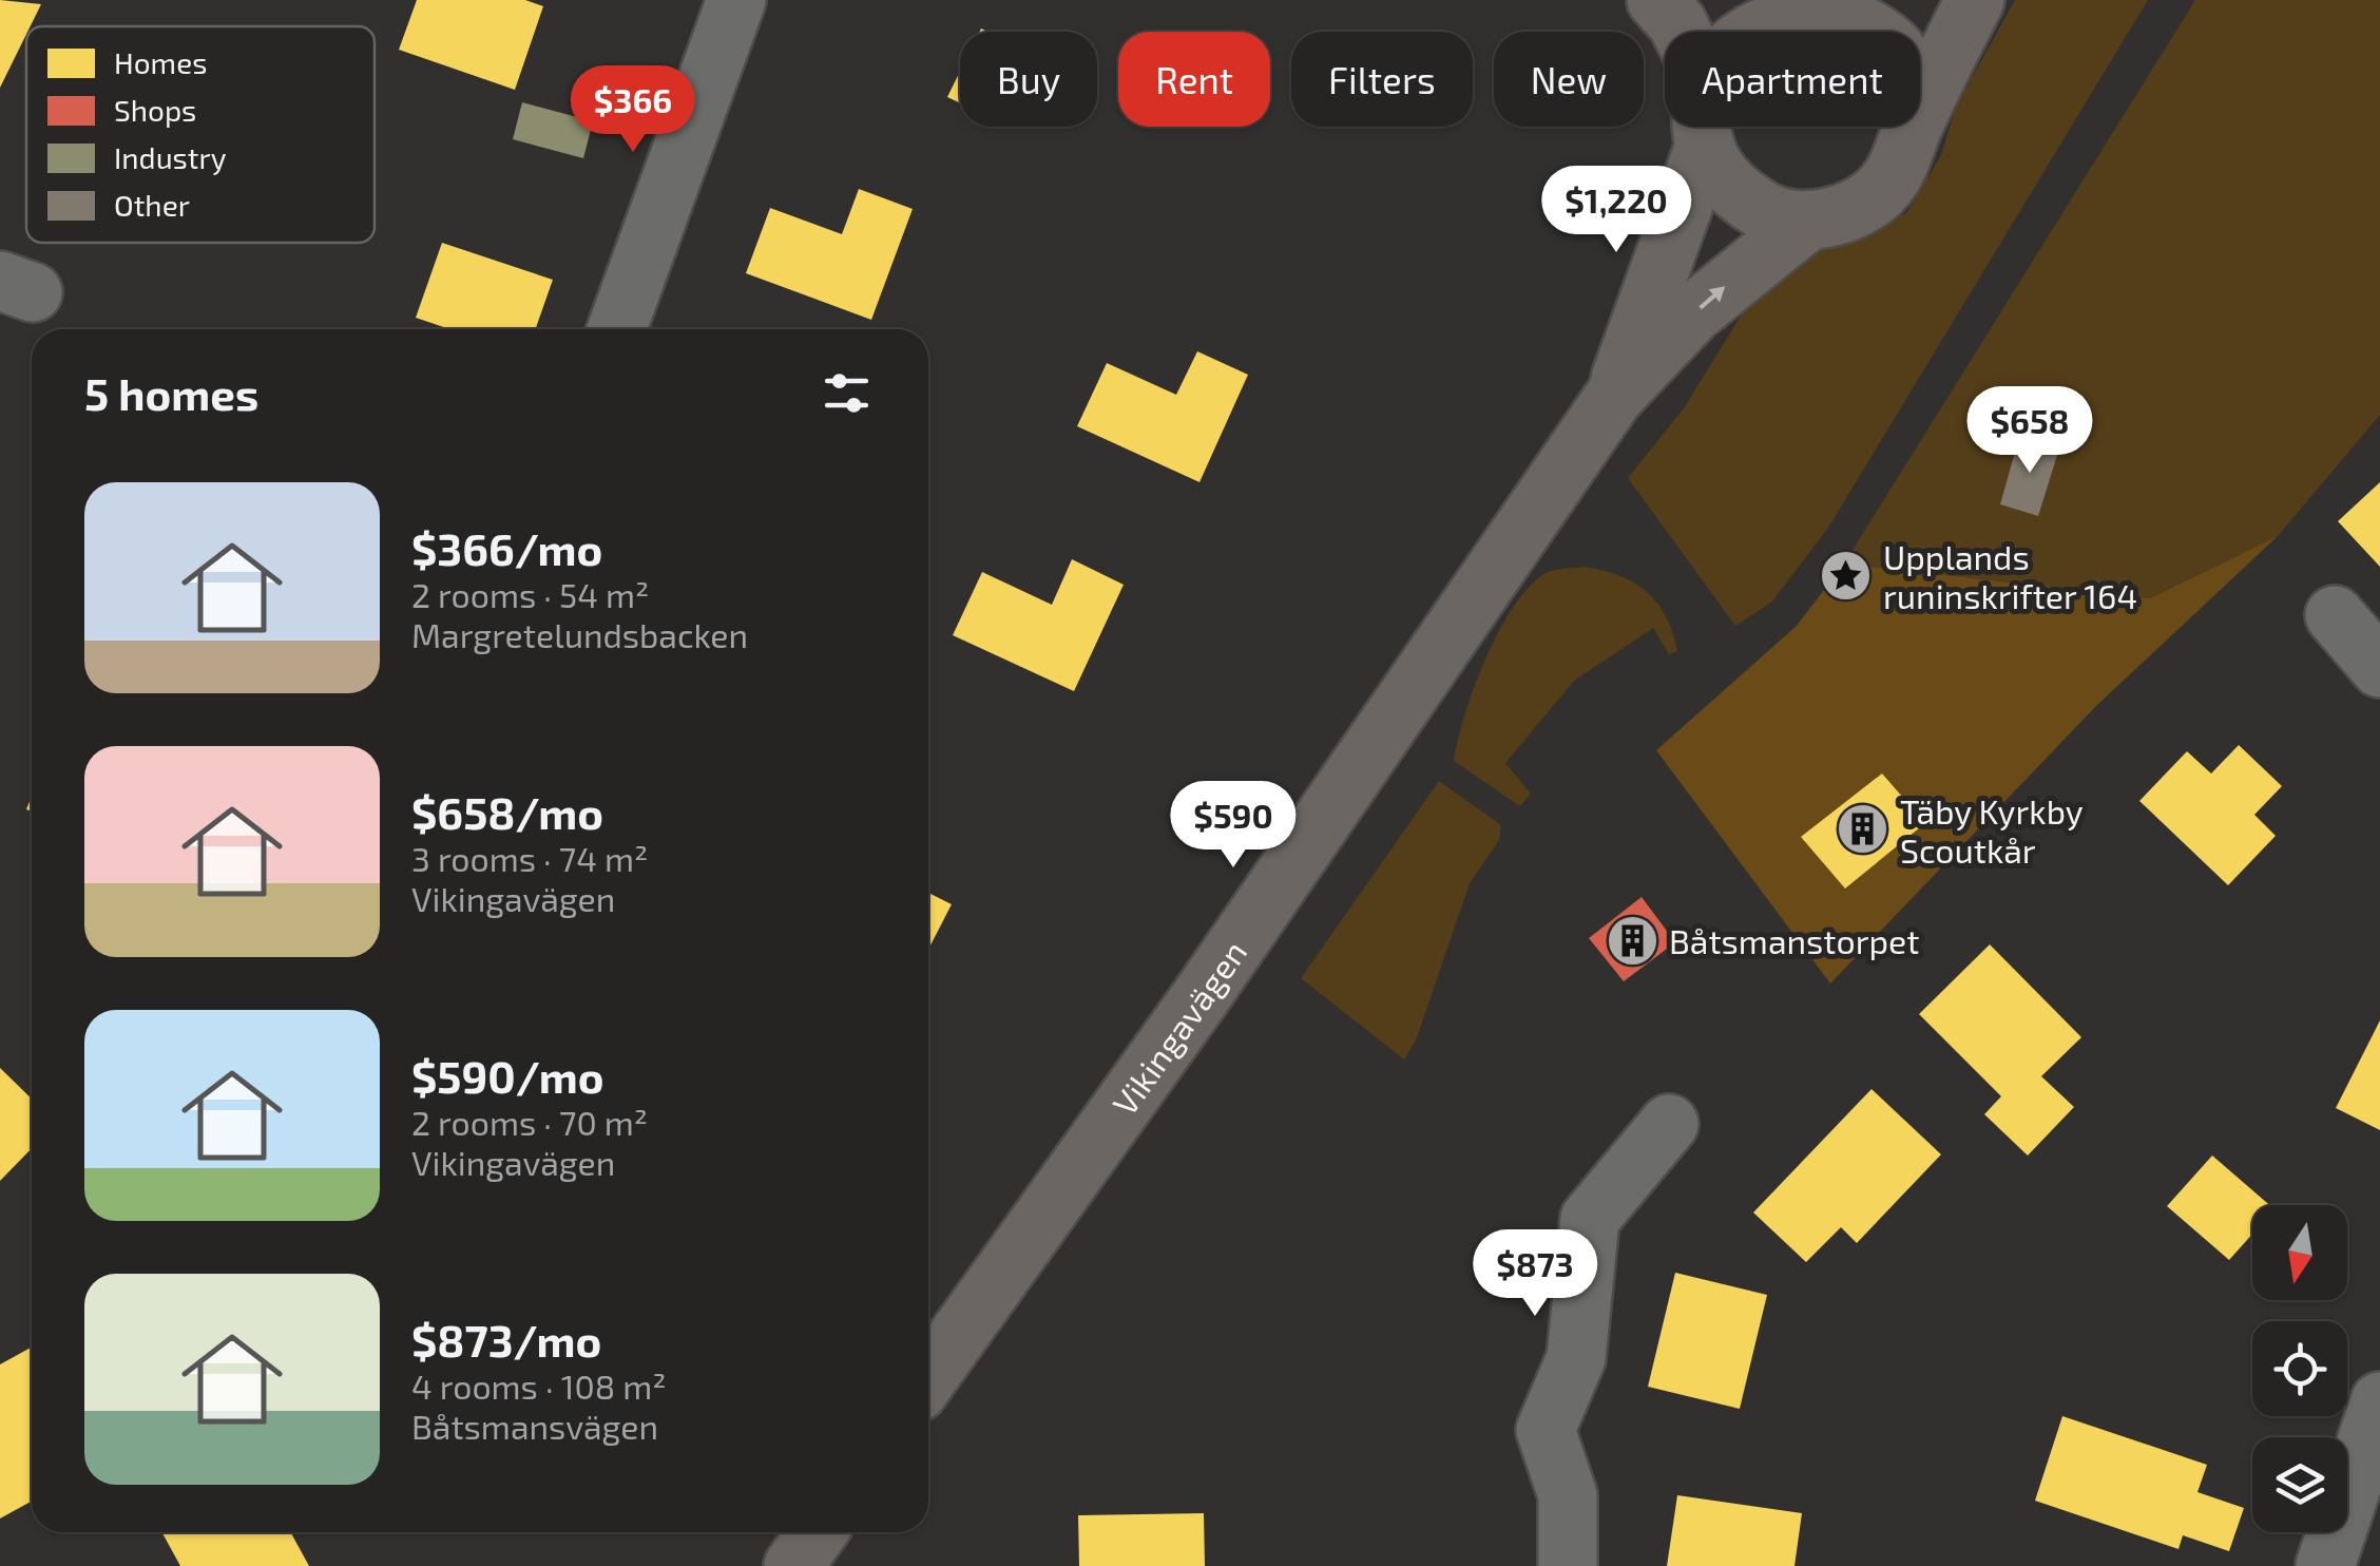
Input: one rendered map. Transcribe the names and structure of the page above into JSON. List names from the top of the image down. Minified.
{"streets":{"main road":["Vikingavägen"]},"places":{"place":["Upplands runinskrifter 164"],"building":["Täby Kyrkby Scoutkår","Båtsmanstorpet"]},"legend":["Homes","Shops","Industry","Other"],"north":"bottom","page":{"chip":["Buy","Rent","Filters","New","Apartment"],"price":["$366","$1,220","$658","$590","$873"],"heading":"5 homes","list":[{"name":"$366/mo","note":"2 rooms · 54 m² · Margretelundsbacken"},{"name":"$658/mo","note":"3 rooms · 74 m² · Vikingavägen"},{"name":"$590/mo","note":"2 rooms · 70 m² · Vikingavägen"},{"name":"$873/mo","note":"4 rooms · 108 m² · Båtsmansvägen"}]}}
